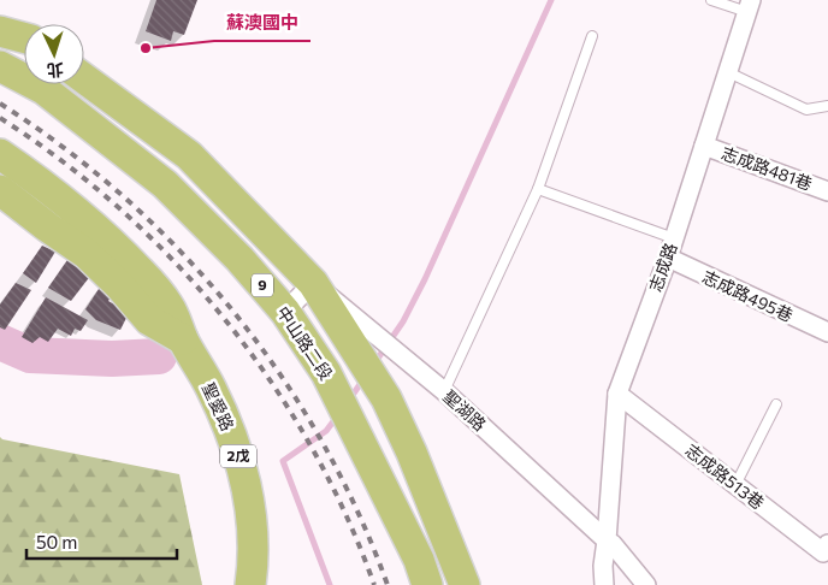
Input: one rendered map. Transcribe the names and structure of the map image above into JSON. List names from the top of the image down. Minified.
{"streets":{"main road":["9","中山路二段","聖愛路","2戊"],"street":["志成路481巷","志成路","志成路495巷","聖湖路","志成路513巷"]},"crossings":[["志成路481巷","志成路"],["志成路","志成路495巷"],["志成路","聖湖路"],["志成路","志成路513巷"],["9","聖湖路"]],"places":["蘇澳國中"],"scale_bar":"50 m","north":"bottom"}
